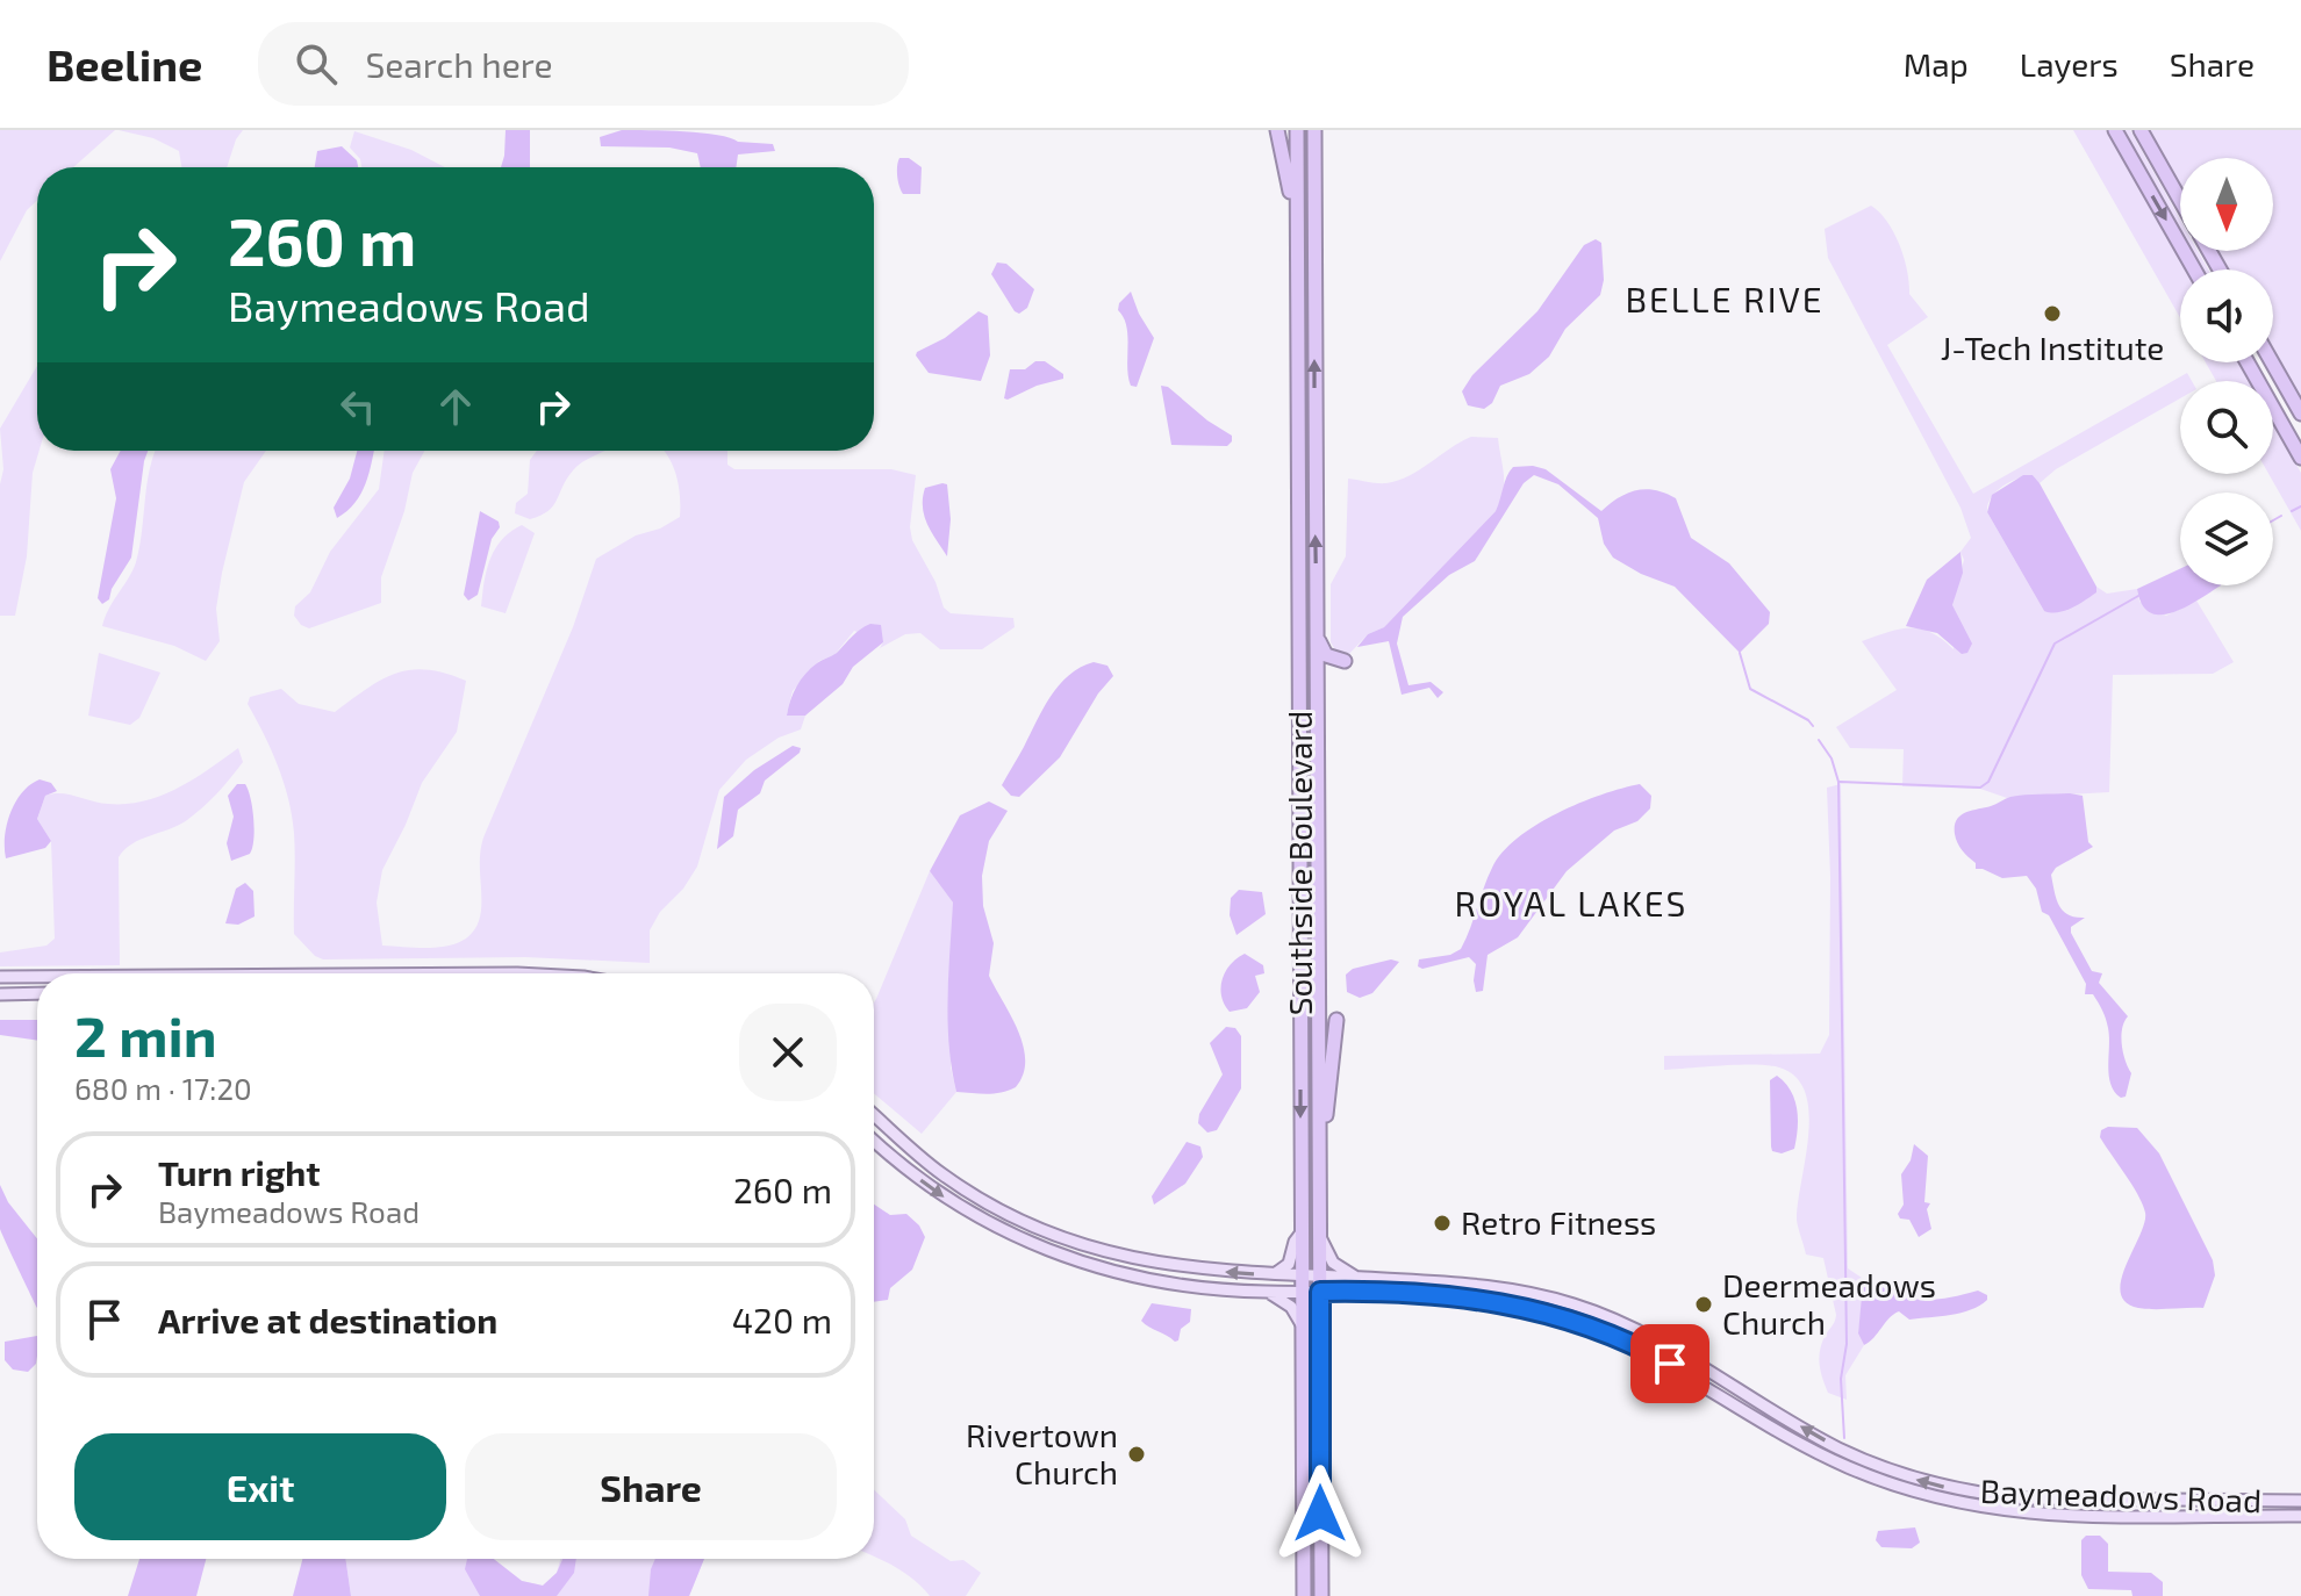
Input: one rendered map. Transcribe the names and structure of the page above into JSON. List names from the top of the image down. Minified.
{"streets":{"highway":["Southside Boulevard"],"main road":["Baymeadows Road"]},"crossings":[["Southside Boulevard","Baymeadows Road"]],"districts":["BELLE RIVE","ROYAL LAKES"],"places":["J-Tech Institute","Retro Fitness","Deermeadows Church","Rivertown Church"],"north":"bottom","page":{"header":"Beeline","search":"Search here","nav":["Map","Layers","Share"],"turn":["260 m","Baymeadows Road"],"heading":["2 min","680 m · 17:20"],"list":[{"name":"Turn right","note":"Baymeadows Road","value":"260 m"},{"name":"Arrive at destination","value":"420 m"}],"buttons":["Exit","Share"]}}
